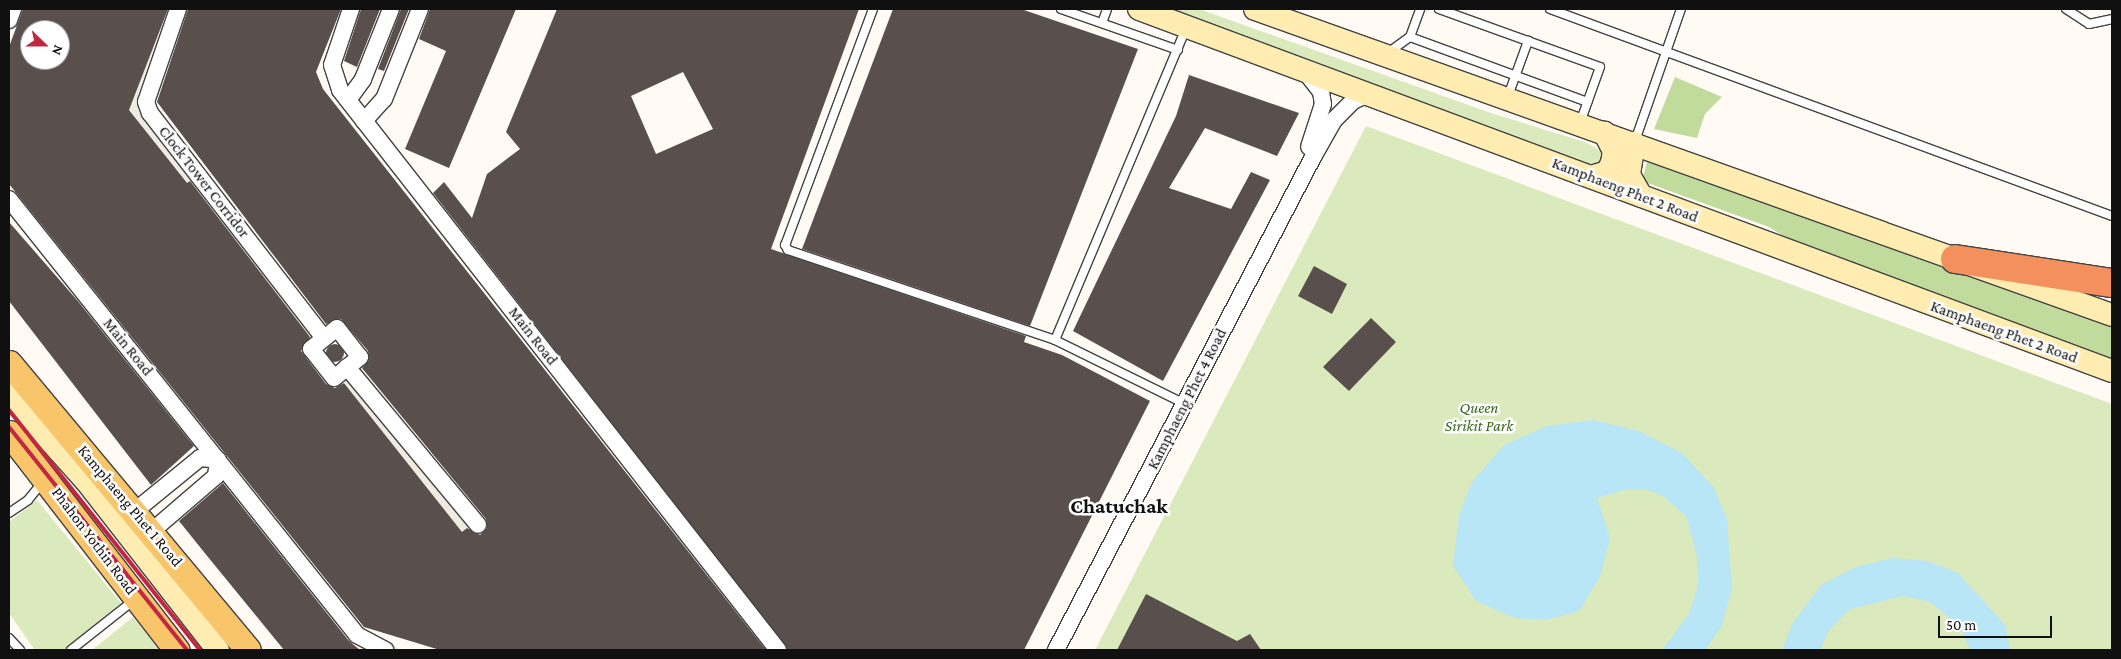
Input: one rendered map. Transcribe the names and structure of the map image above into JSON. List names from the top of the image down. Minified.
{"streets":{"main road":["Kamphaeng Phet 2 Road","Kamphaeng Phet 1 Road","Phahon Yothin Road"],"street":["Clock Tower Corridor","Main Road","Kamphaeng Phet 4 Road"]},"crossings":[["Kamphaeng Phet 2 Road","Kamphaeng Phet 4 Road"]],"districts":["Chatuchak"],"parks":["Queen Sirikit Park"],"scale_bar":"50 m","north":"right"}
